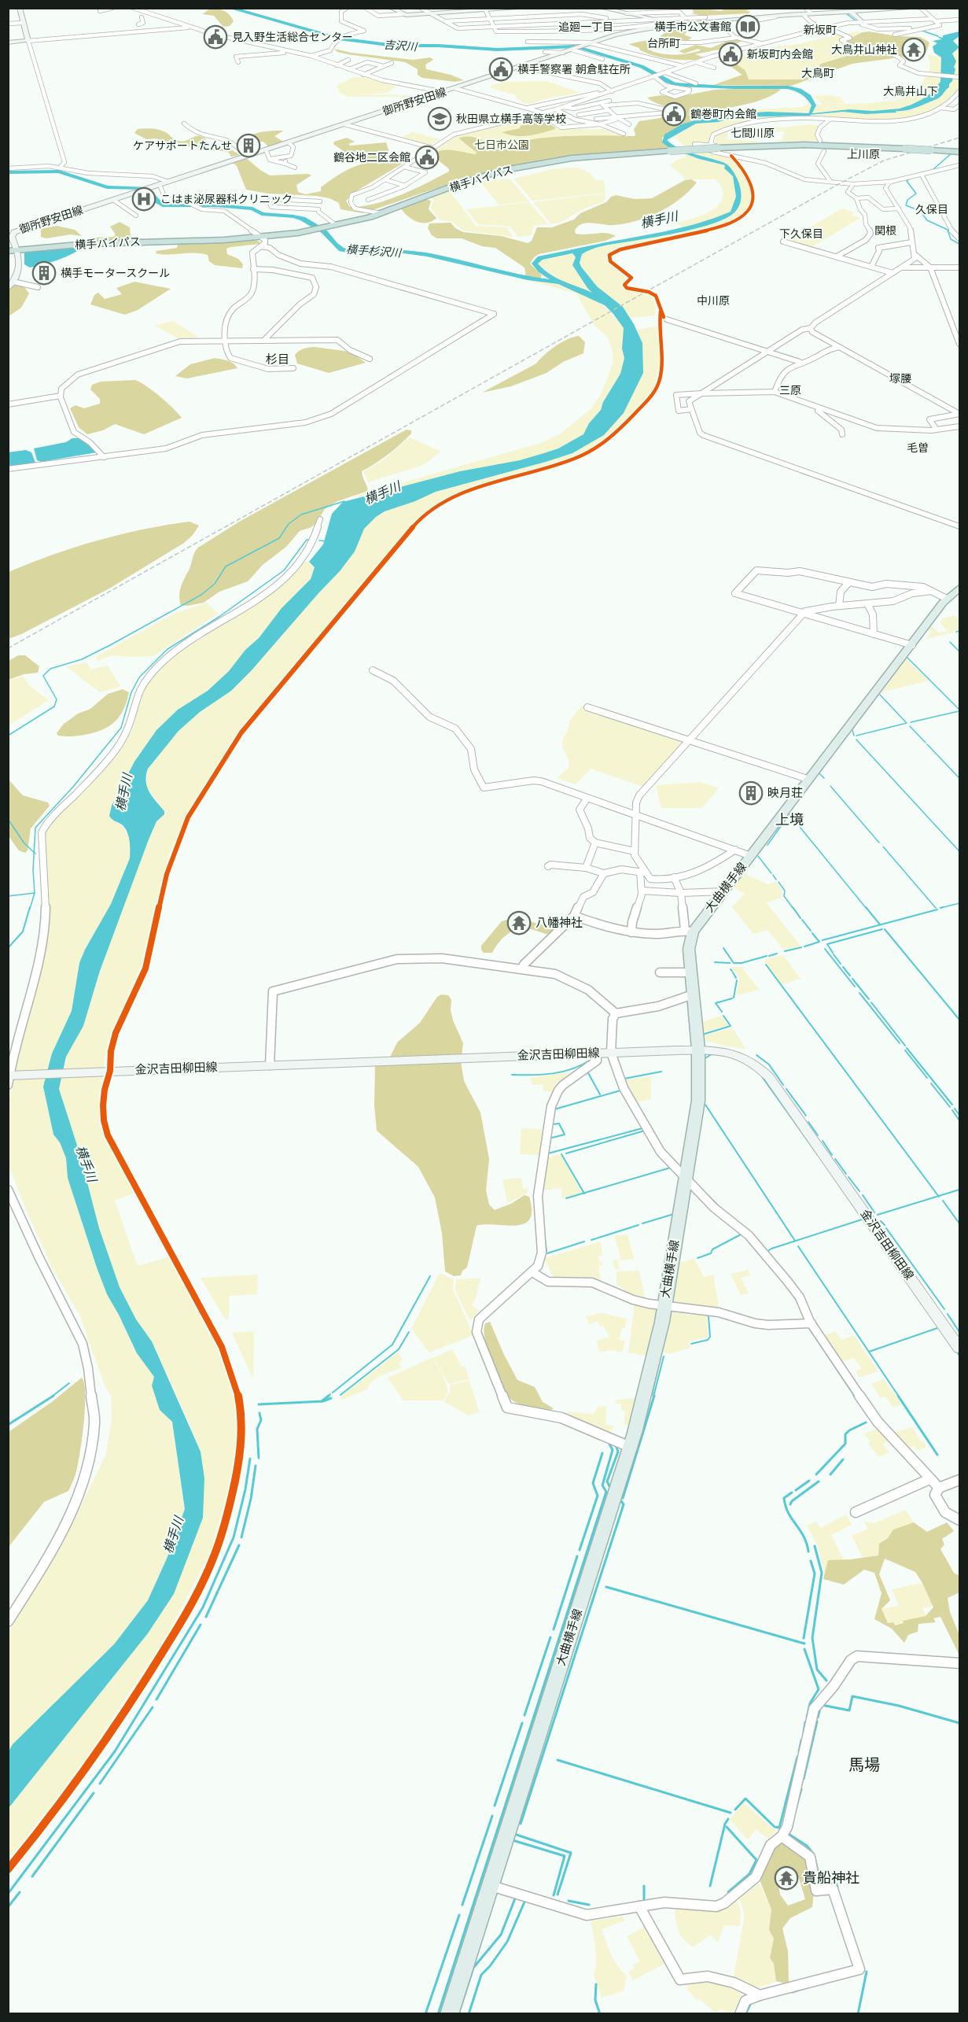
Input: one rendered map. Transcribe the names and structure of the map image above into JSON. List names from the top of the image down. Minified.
{"streets":{"highway":["横手バイパス"],"main road":["御所野安田線","大曲横手線","金沢吉田柳田線"]},"crossings":[["御所野安田線","横手バイパス"],["大曲横手線","金沢吉田柳田線"]],"districts":["追廻一丁目","新坂町","台所町","大鳥町","大鳥井山下","七間川原","上川原","久保目","関根","下久保目","中川原","杉目","塚腰","三原","毛曽","上境","馬場"],"water":["吉沢川","横手川","横手杉沢川"],"parks":["七日市公園"],"places":{"library":["横手市公文書館"],"public building":["見入野生活総合センター","新坂町内会館","横手警察署 朝倉駐在所","鶴巻町内会館","鶴谷地二区会館"],"temple":["大鳥井山神社","八幡神社","貴船神社"],"school or university":["秋田県立横手高等学校"],"building":["ケアサポートたんせ","横手モータースクール","映月荘"],"hospital":["こはま泌尿器科クリニック"]}}
